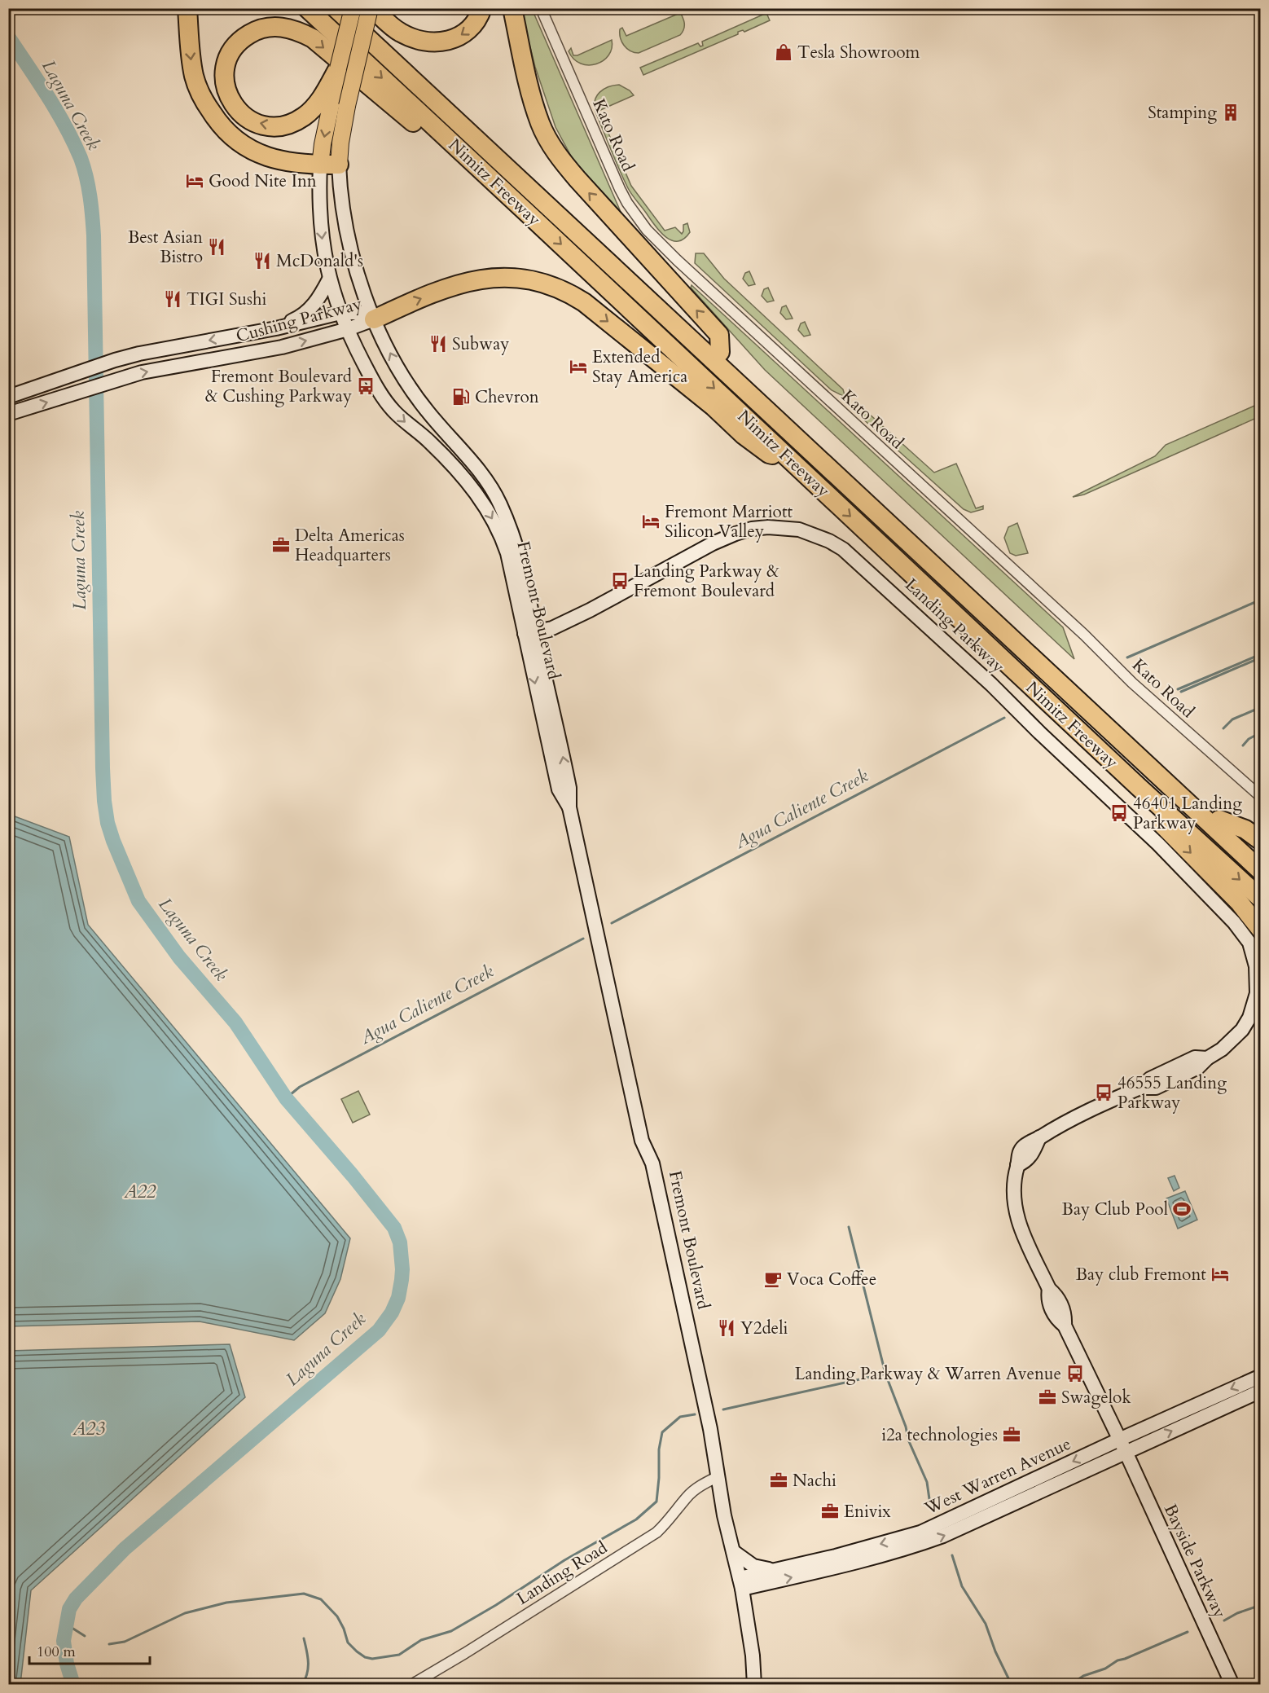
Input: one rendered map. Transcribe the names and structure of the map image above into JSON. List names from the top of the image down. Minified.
{"streets":{"highway":["Nimitz Freeway"],"main road":["Cushing Parkway","Fremont Boulevard","Landing Parkway","West Warren Avenue","Bayside Parkway"],"street":["Kato Road","Landing Road"]},"crossings":[["Cushing Parkway","Fremont Boulevard"],["Fremont Boulevard","Landing Parkway"],["Fremont Boulevard","West Warren Avenue"],["Fremont Boulevard","Landing Road"],["Landing Parkway","West Warren Avenue"],["Landing Parkway","Bayside Parkway"],["West Warren Avenue","Bayside Parkway"]],"water":["Laguna Creek","Agua Caliente Creek","A22","A23"],"places":{"shop":["Tesla Showroom"],"building":["Stamping"],"hotel":["Good Nite Inn","Extended Stay America","Fremont Marriott Silicon Valley","Bay club Fremont"],"restaurant":["Best Asian Bistro","McDonald's","TIGI Sushi","Subway","Y2deli"],"bus stop":["Fremont Boulevard & Cushing Parkway","Landing Parkway & Fremont Boulevard","46401 Landing Parkway","46555 Landing Parkway","Landing Parkway & Warren Avenue"],"fuel station":["Chevron"],"office":["Delta Americas Headquarters","Swagelok","i2a technologies","Nachi","Enivix"],"sports":["Bay Club Pool"],"cafe":["Voca Coffee"]},"scale_bar":"100 m"}
